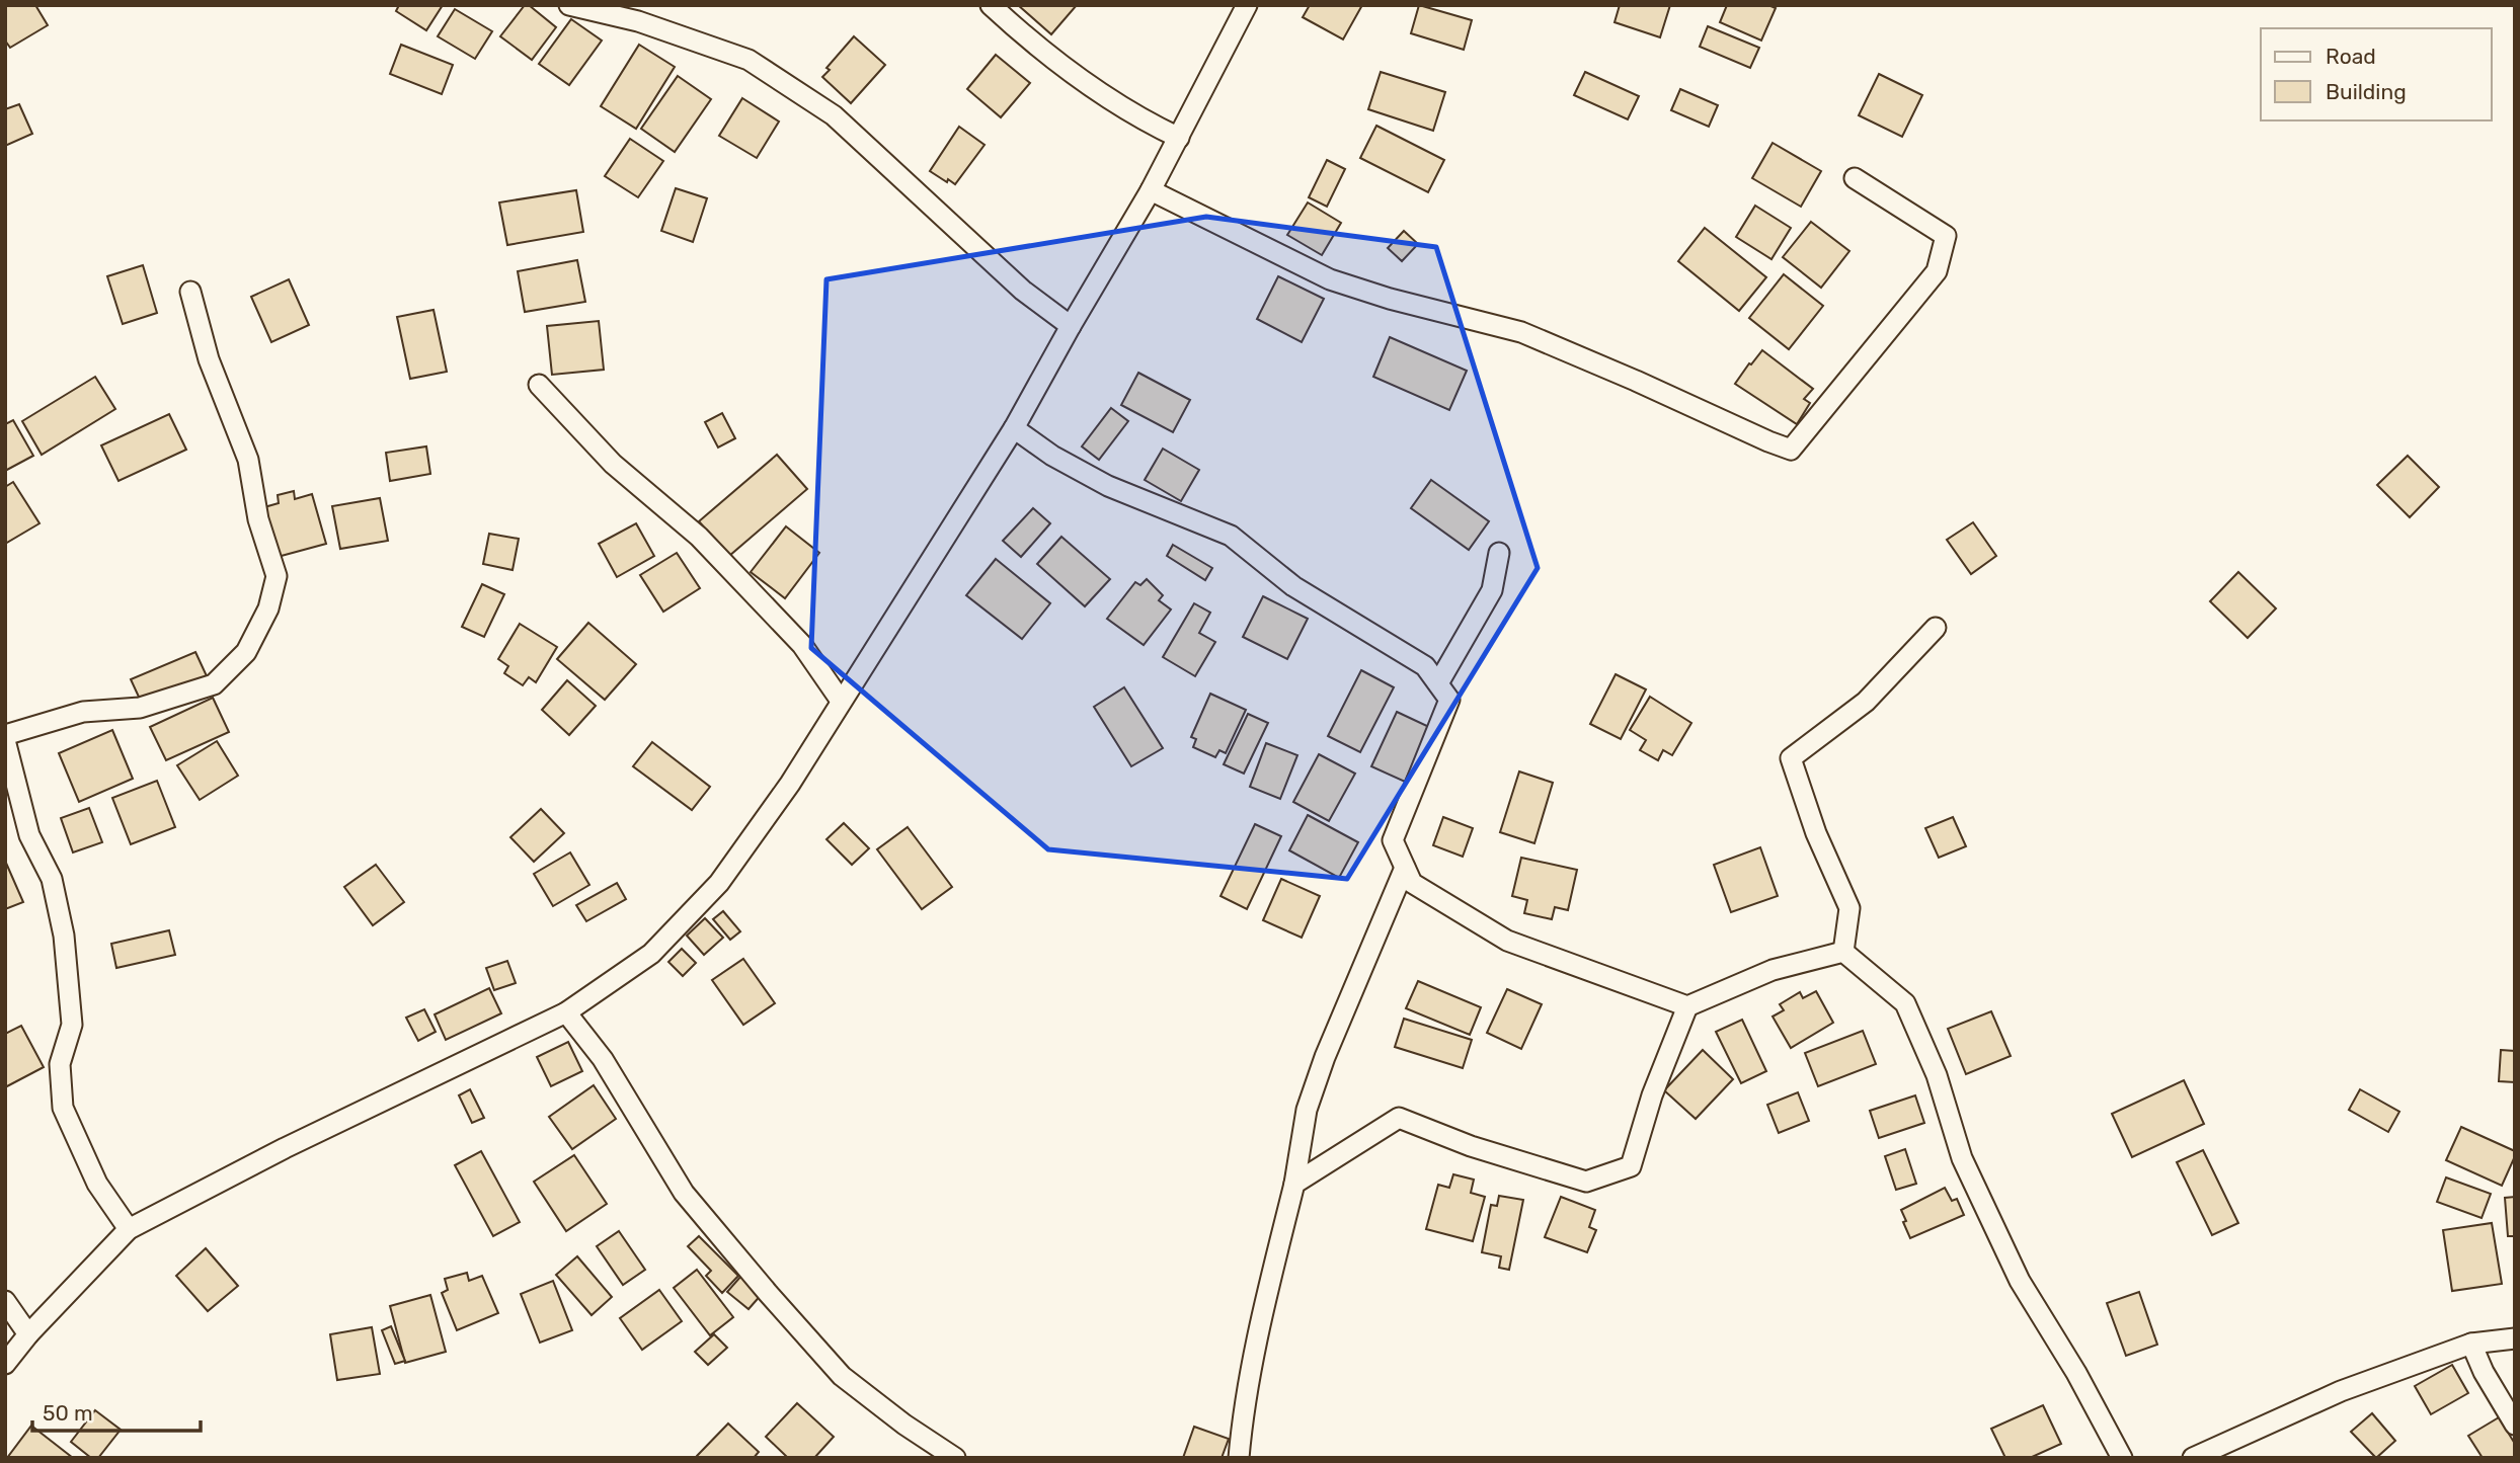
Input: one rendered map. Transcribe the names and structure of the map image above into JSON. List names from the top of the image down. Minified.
{"legend":["Road","Building"],"scale_bar":"50 m"}
